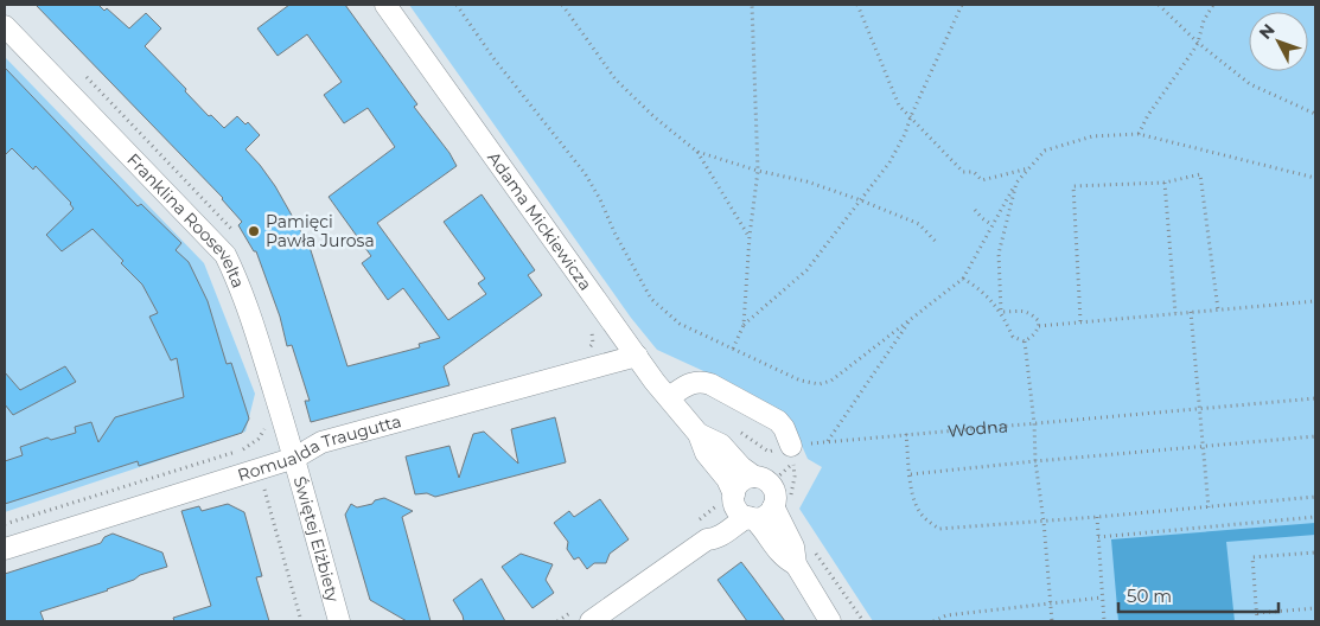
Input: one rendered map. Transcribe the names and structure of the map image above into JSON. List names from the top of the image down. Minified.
{"streets":{"street":["Adama Mickiewicza","Franklina Roosevelta","Romualda Traugutta","Świętej Elżbiety"],"path":["Wodna"]},"crossings":[["Adama Mickiewicza","Romualda Traugutta"],["Franklina Roosevelta","Romualda Traugutta"],["Franklina Roosevelta","Świętej Elżbiety"],["Romualda Traugutta","Świętej Elżbiety"]],"places":["Pamięci Pawła Jurosa"],"scale_bar":"50 m","north":"top left"}
